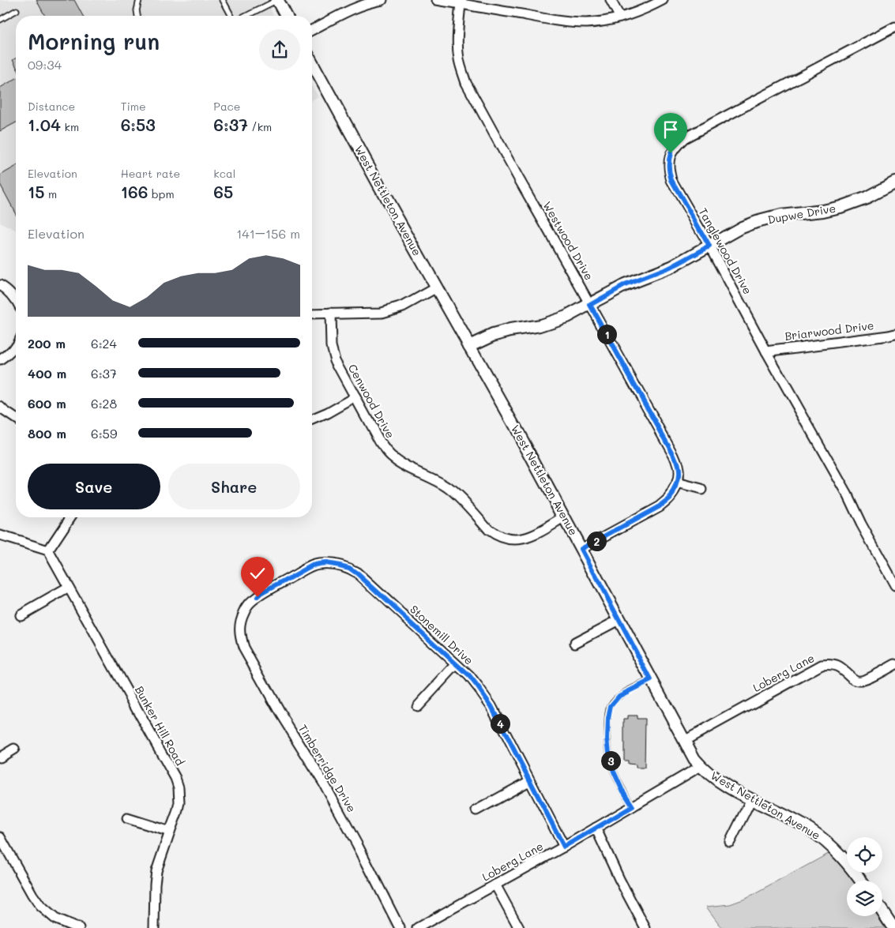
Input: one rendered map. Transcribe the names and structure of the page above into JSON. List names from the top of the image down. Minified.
{"streets":{"street":["West Nettleton Avenue","Dupwe Drive","Westwood Drive","Tanglewood Drive","Briarwood Drive","Cenwood Drive","Stonemill Drive","Loberg Lane","Bunker Hill Road","Timberridge Drive"]},"crossings":[["West Nettleton Avenue","Dupwe Drive"],["West Nettleton Avenue","Cenwood Drive"],["West Nettleton Avenue","Loberg Lane"],["Dupwe Drive","Westwood Drive"],["Dupwe Drive","Tanglewood Drive"],["Tanglewood Drive","Briarwood Drive"],["Stonemill Drive","Loberg Lane"],["Stonemill Drive","Timberridge Drive"]],"page":{"heading":["Morning run","09:34"],"stats":[["Distance","1.04 km"],["Time","6:53"],["Pace","6:37 /km"],["Elevation","15 m"],["Heart rate","166 bpm"],["kcal","65"]],"chart":["Elevation","141–156 m"],"pins":["1","2","4","3"],"list":[{"name":"200 m","note":"6:24"},{"name":"400 m","note":"6:37"},{"name":"600 m","note":"6:28"},{"name":"800 m","note":"6:59"}],"buttons":["Save","Share"]}}
